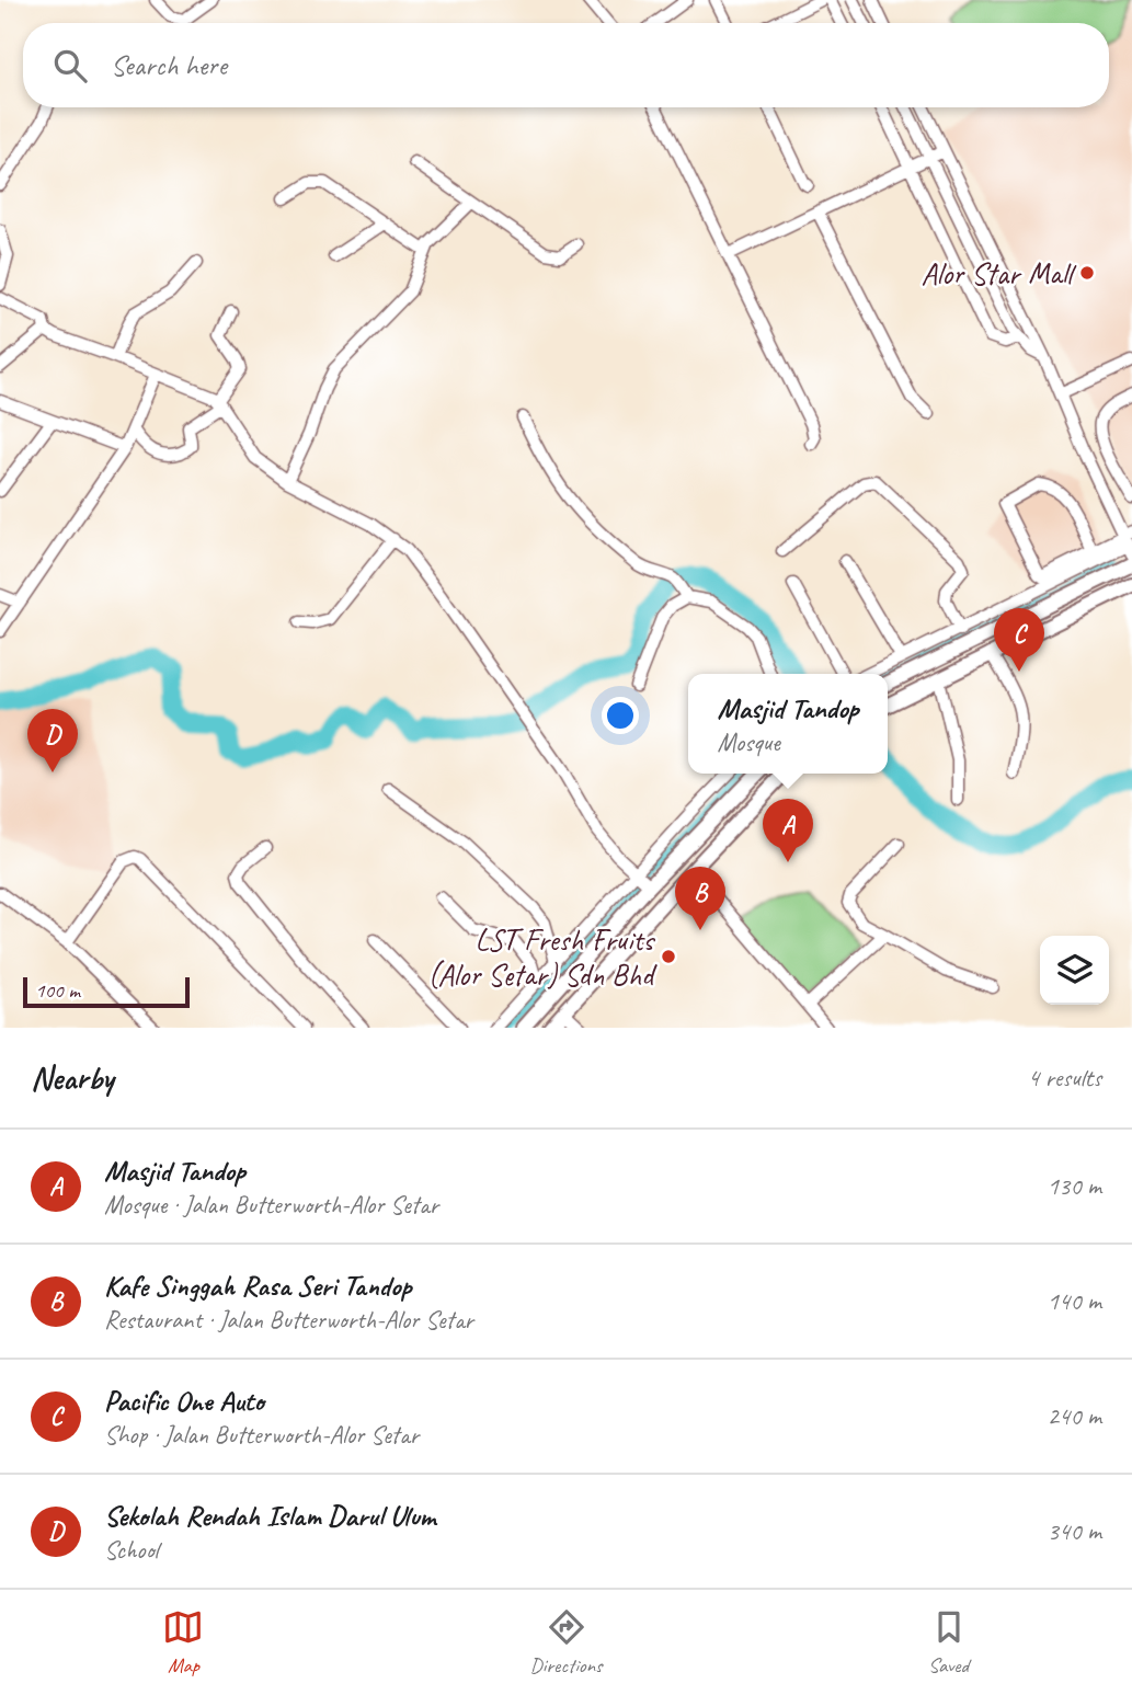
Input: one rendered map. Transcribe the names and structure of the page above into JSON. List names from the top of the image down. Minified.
{"places":["Alor Star Mall","LST Fresh Fruits (Alor Setar) Sdn Bhd"],"scale_bar":"100 m","page":{"search":"Search here","pins":["C","D","A","B"],"popup":["Masjid Tandop","Mosque"],"scale":"100 m","heading":["Nearby","4 results"],"list":[{"mark":"A","name":"Masjid Tandop","note":"Mosque · Jalan Butterworth-Alor Setar","value":"130 m"},{"mark":"B","name":"Kafe Singgah Rasa Seri Tandop","note":"Restaurant · Jalan Butterworth-Alor Setar","value":"140 m"},{"mark":"C","name":"Pacific One Auto","note":"Shop · Jalan Butterworth-Alor Setar","value":"240 m"},{"mark":"D","name":"Sekolah Rendah Islam Darul Ulum","note":"School","value":"340 m"}],"nav":["Map","Directions","Saved"]}}
